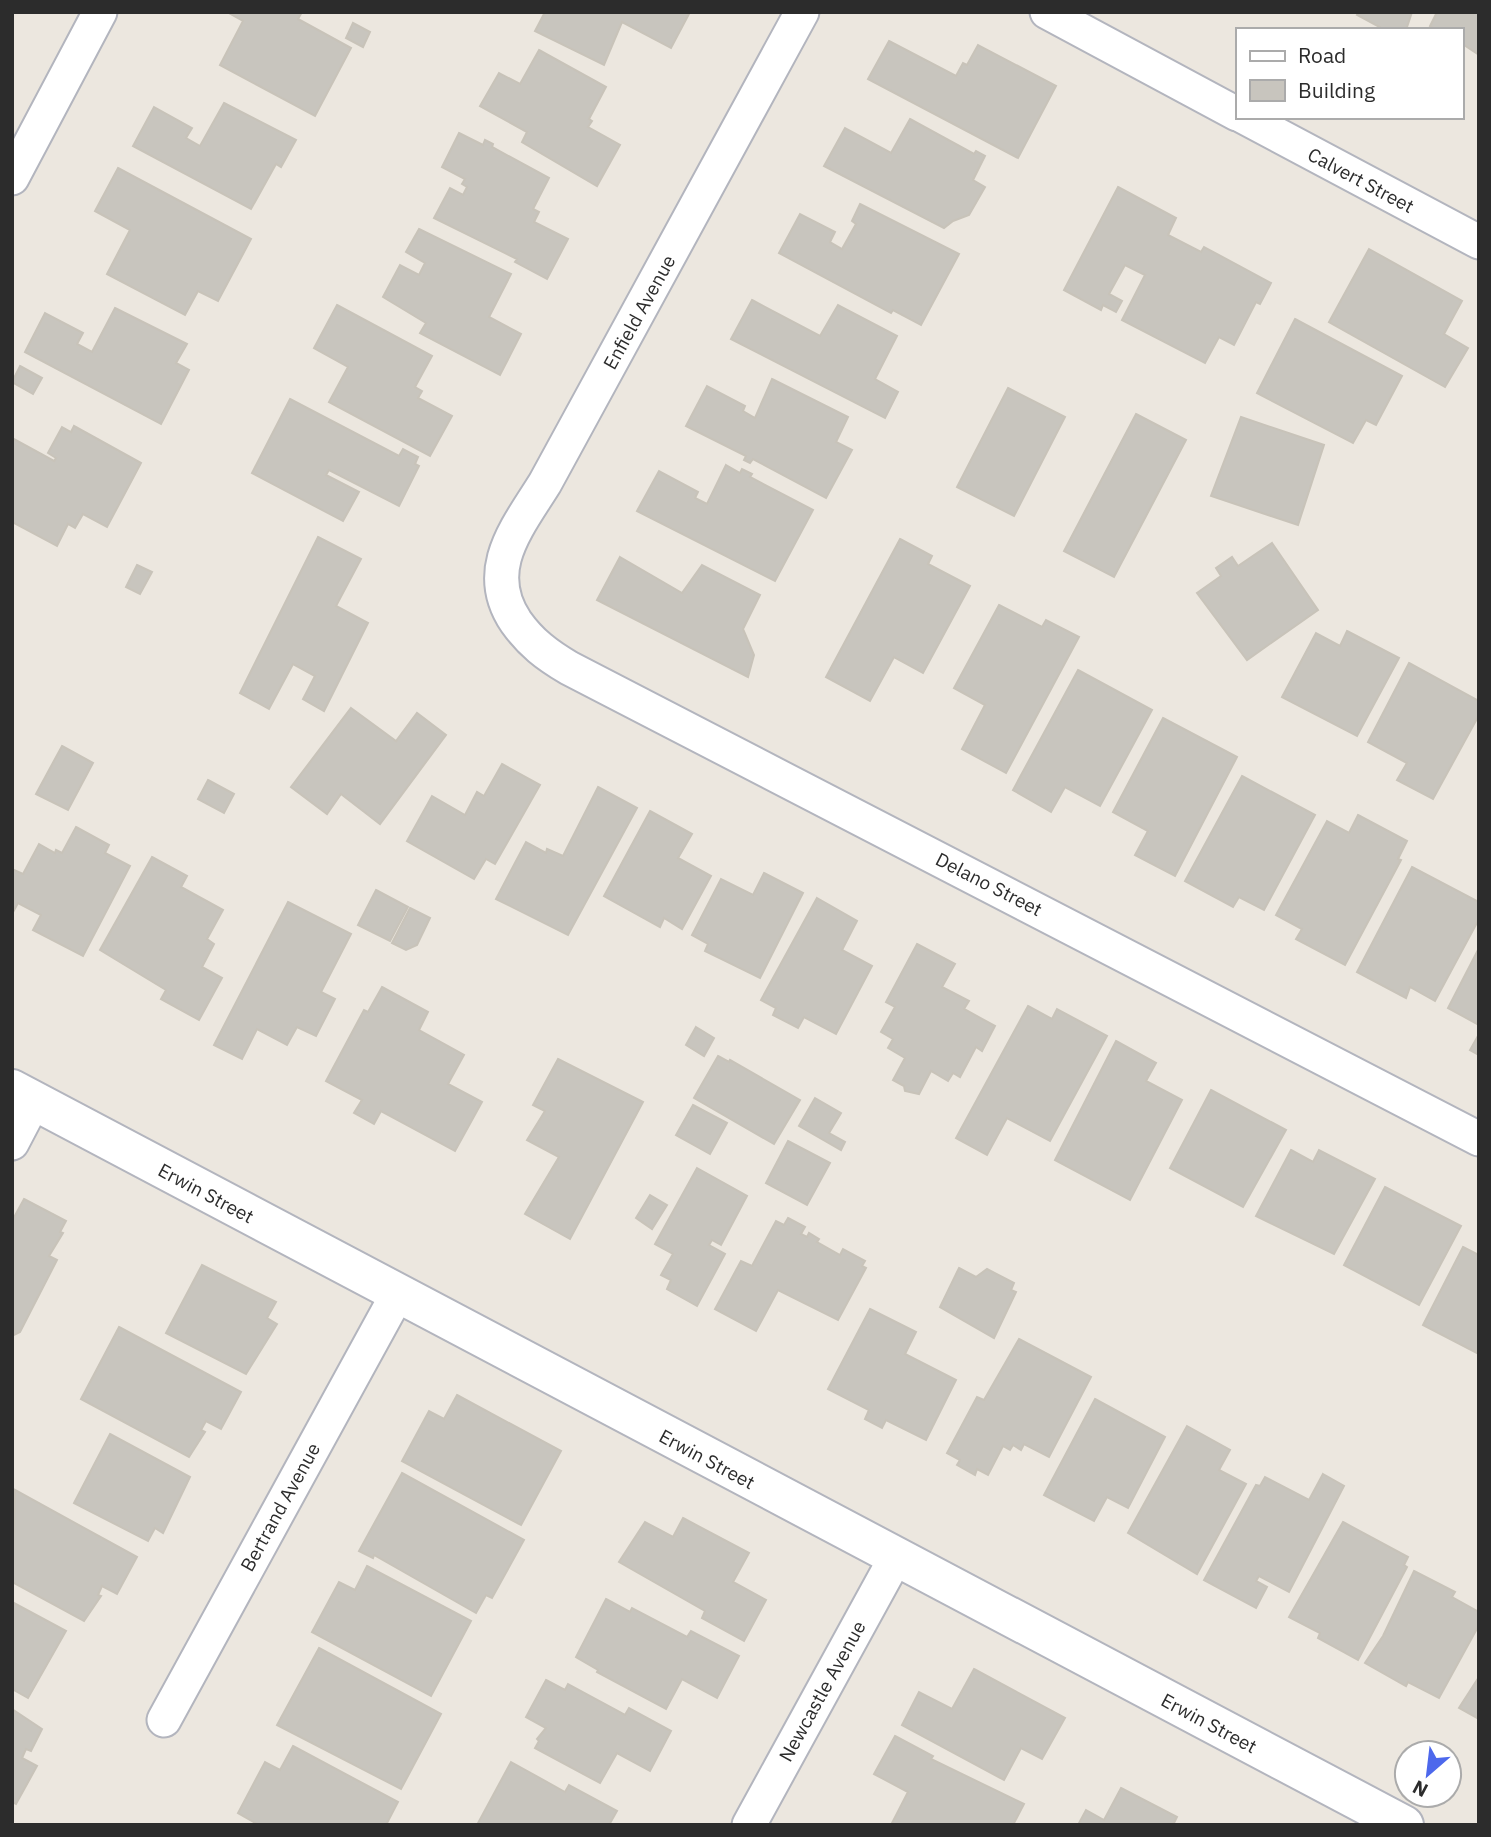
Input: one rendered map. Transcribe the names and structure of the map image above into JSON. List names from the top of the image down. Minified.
{"streets":{"street":["Calvert Street","Enfield Avenue","Delano Street","Erwin Street","Bertrand Avenue","Newcastle Avenue"]},"crossings":[["Enfield Avenue","Delano Street"],["Erwin Street","Bertrand Avenue"],["Erwin Street","Newcastle Avenue"]],"legend":["Road","Building"],"north":"bottom left"}
